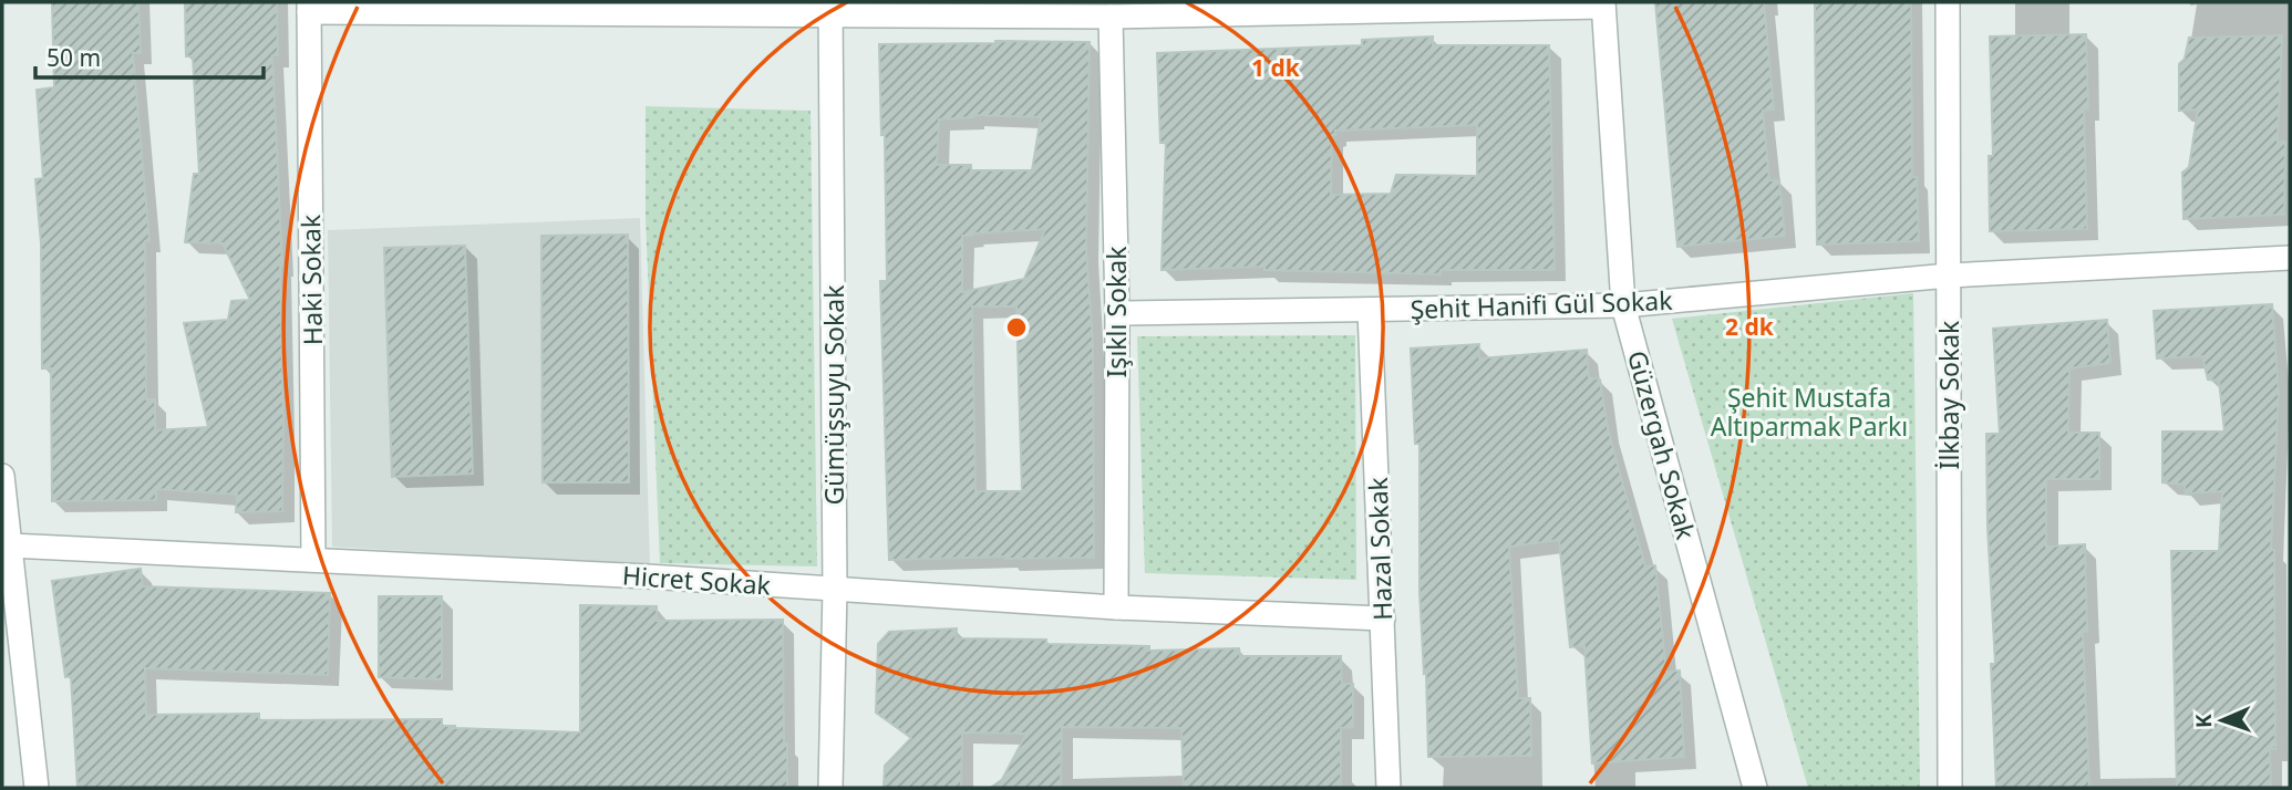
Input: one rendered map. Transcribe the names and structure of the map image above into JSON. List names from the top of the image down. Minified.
{"streets":{"street":["Haki Sokak","Şehit Hanifi Gül Sokak","Işıklı Sokak","Gümüşsuyu Sokak","İlkbay Sokak","Güzergah Sokak","Hazal Sokak","Hicret Sokak"]},"crossings":[["Haki Sokak","Hicret Sokak"],["Şehit Hanifi Gül Sokak","Işıklı Sokak"],["Şehit Hanifi Gül Sokak","İlkbay Sokak"],["Şehit Hanifi Gül Sokak","Güzergah Sokak"],["Şehit Hanifi Gül Sokak","Hazal Sokak"],["Işıklı Sokak","Hicret Sokak"],["Gümüşsuyu Sokak","Hicret Sokak"],["Hazal Sokak","Hicret Sokak"]],"parks":["Şehit Mustafa Altıparmak Parkı"],"scale_bar":"50 m","north":"left","rings":["1 dk","2 dk"]}
